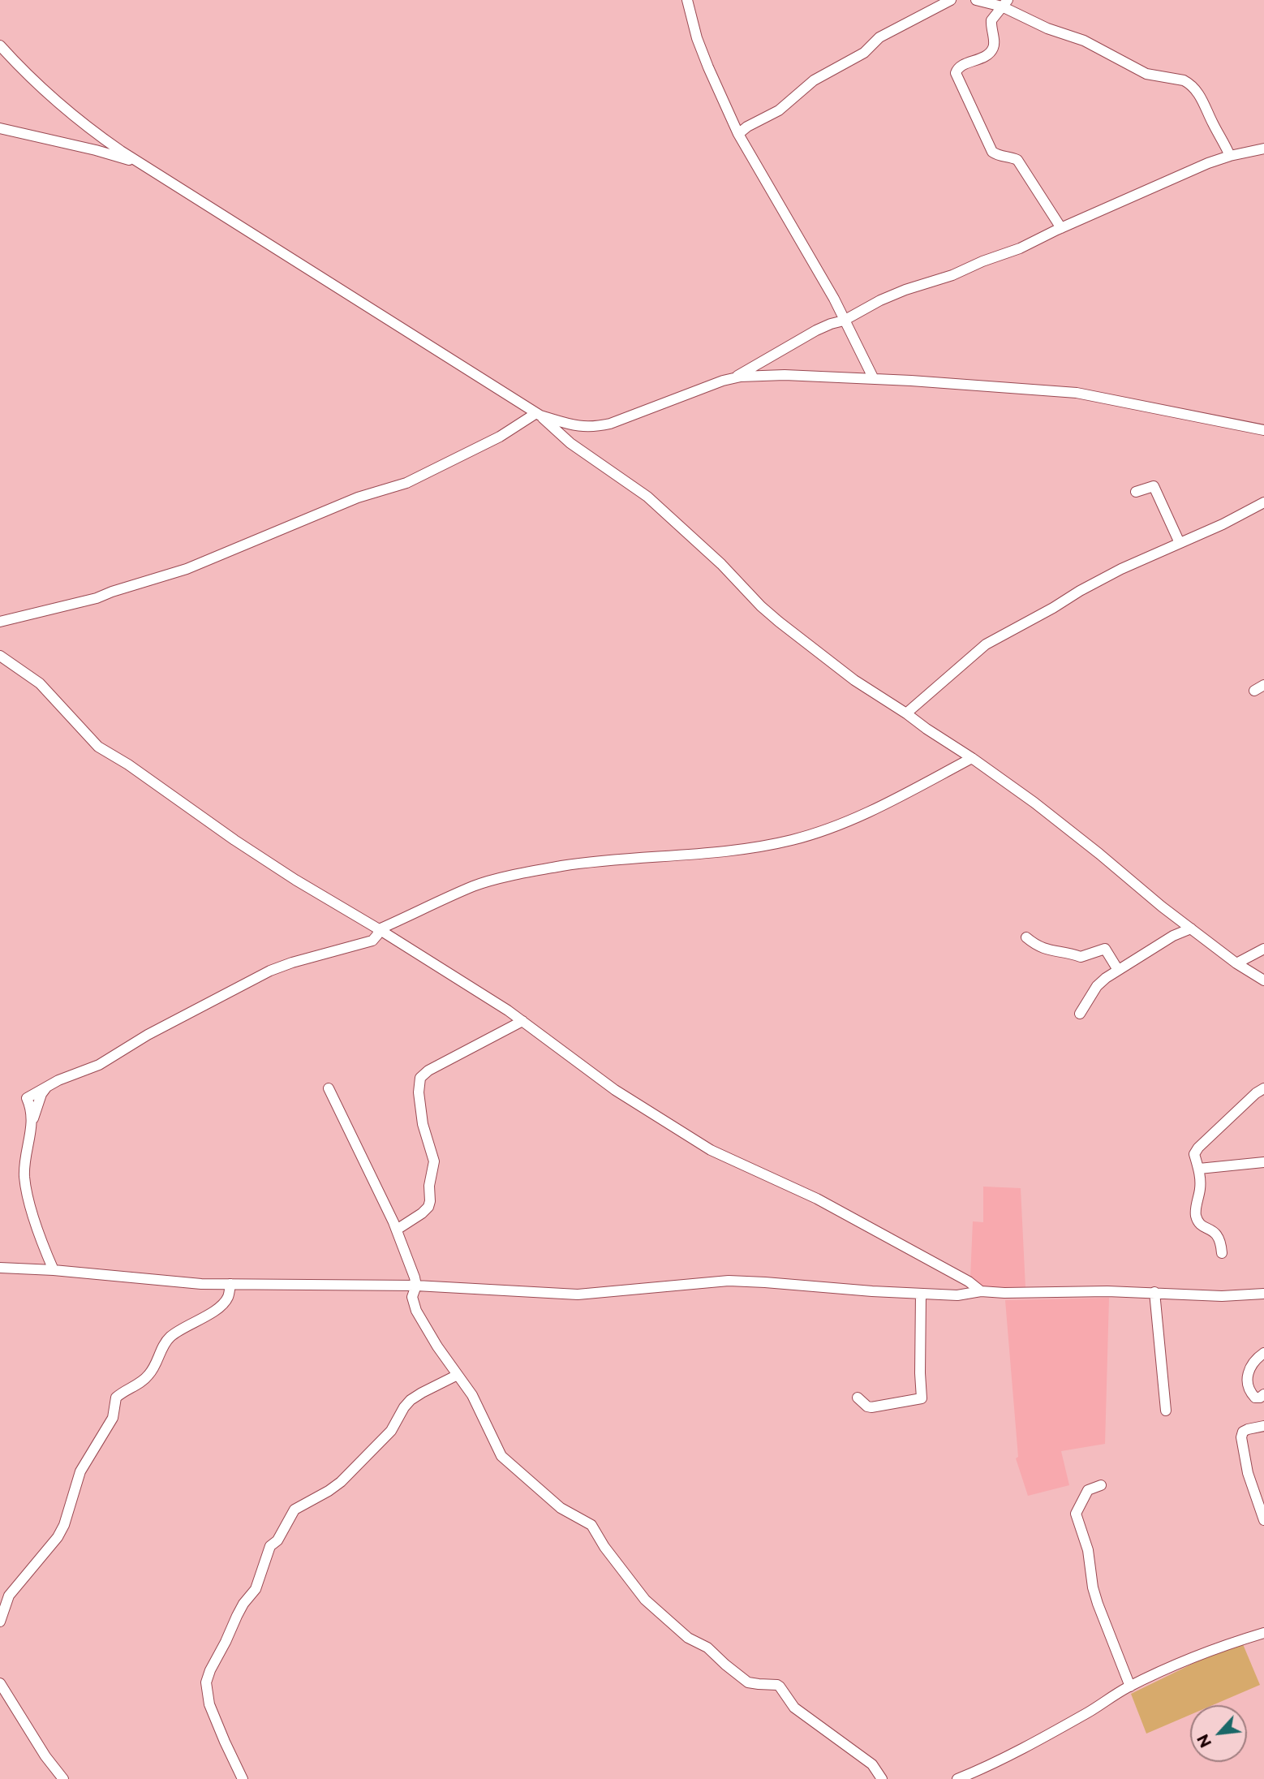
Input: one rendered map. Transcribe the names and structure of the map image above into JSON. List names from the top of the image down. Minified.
{"north":"bottom left"}
